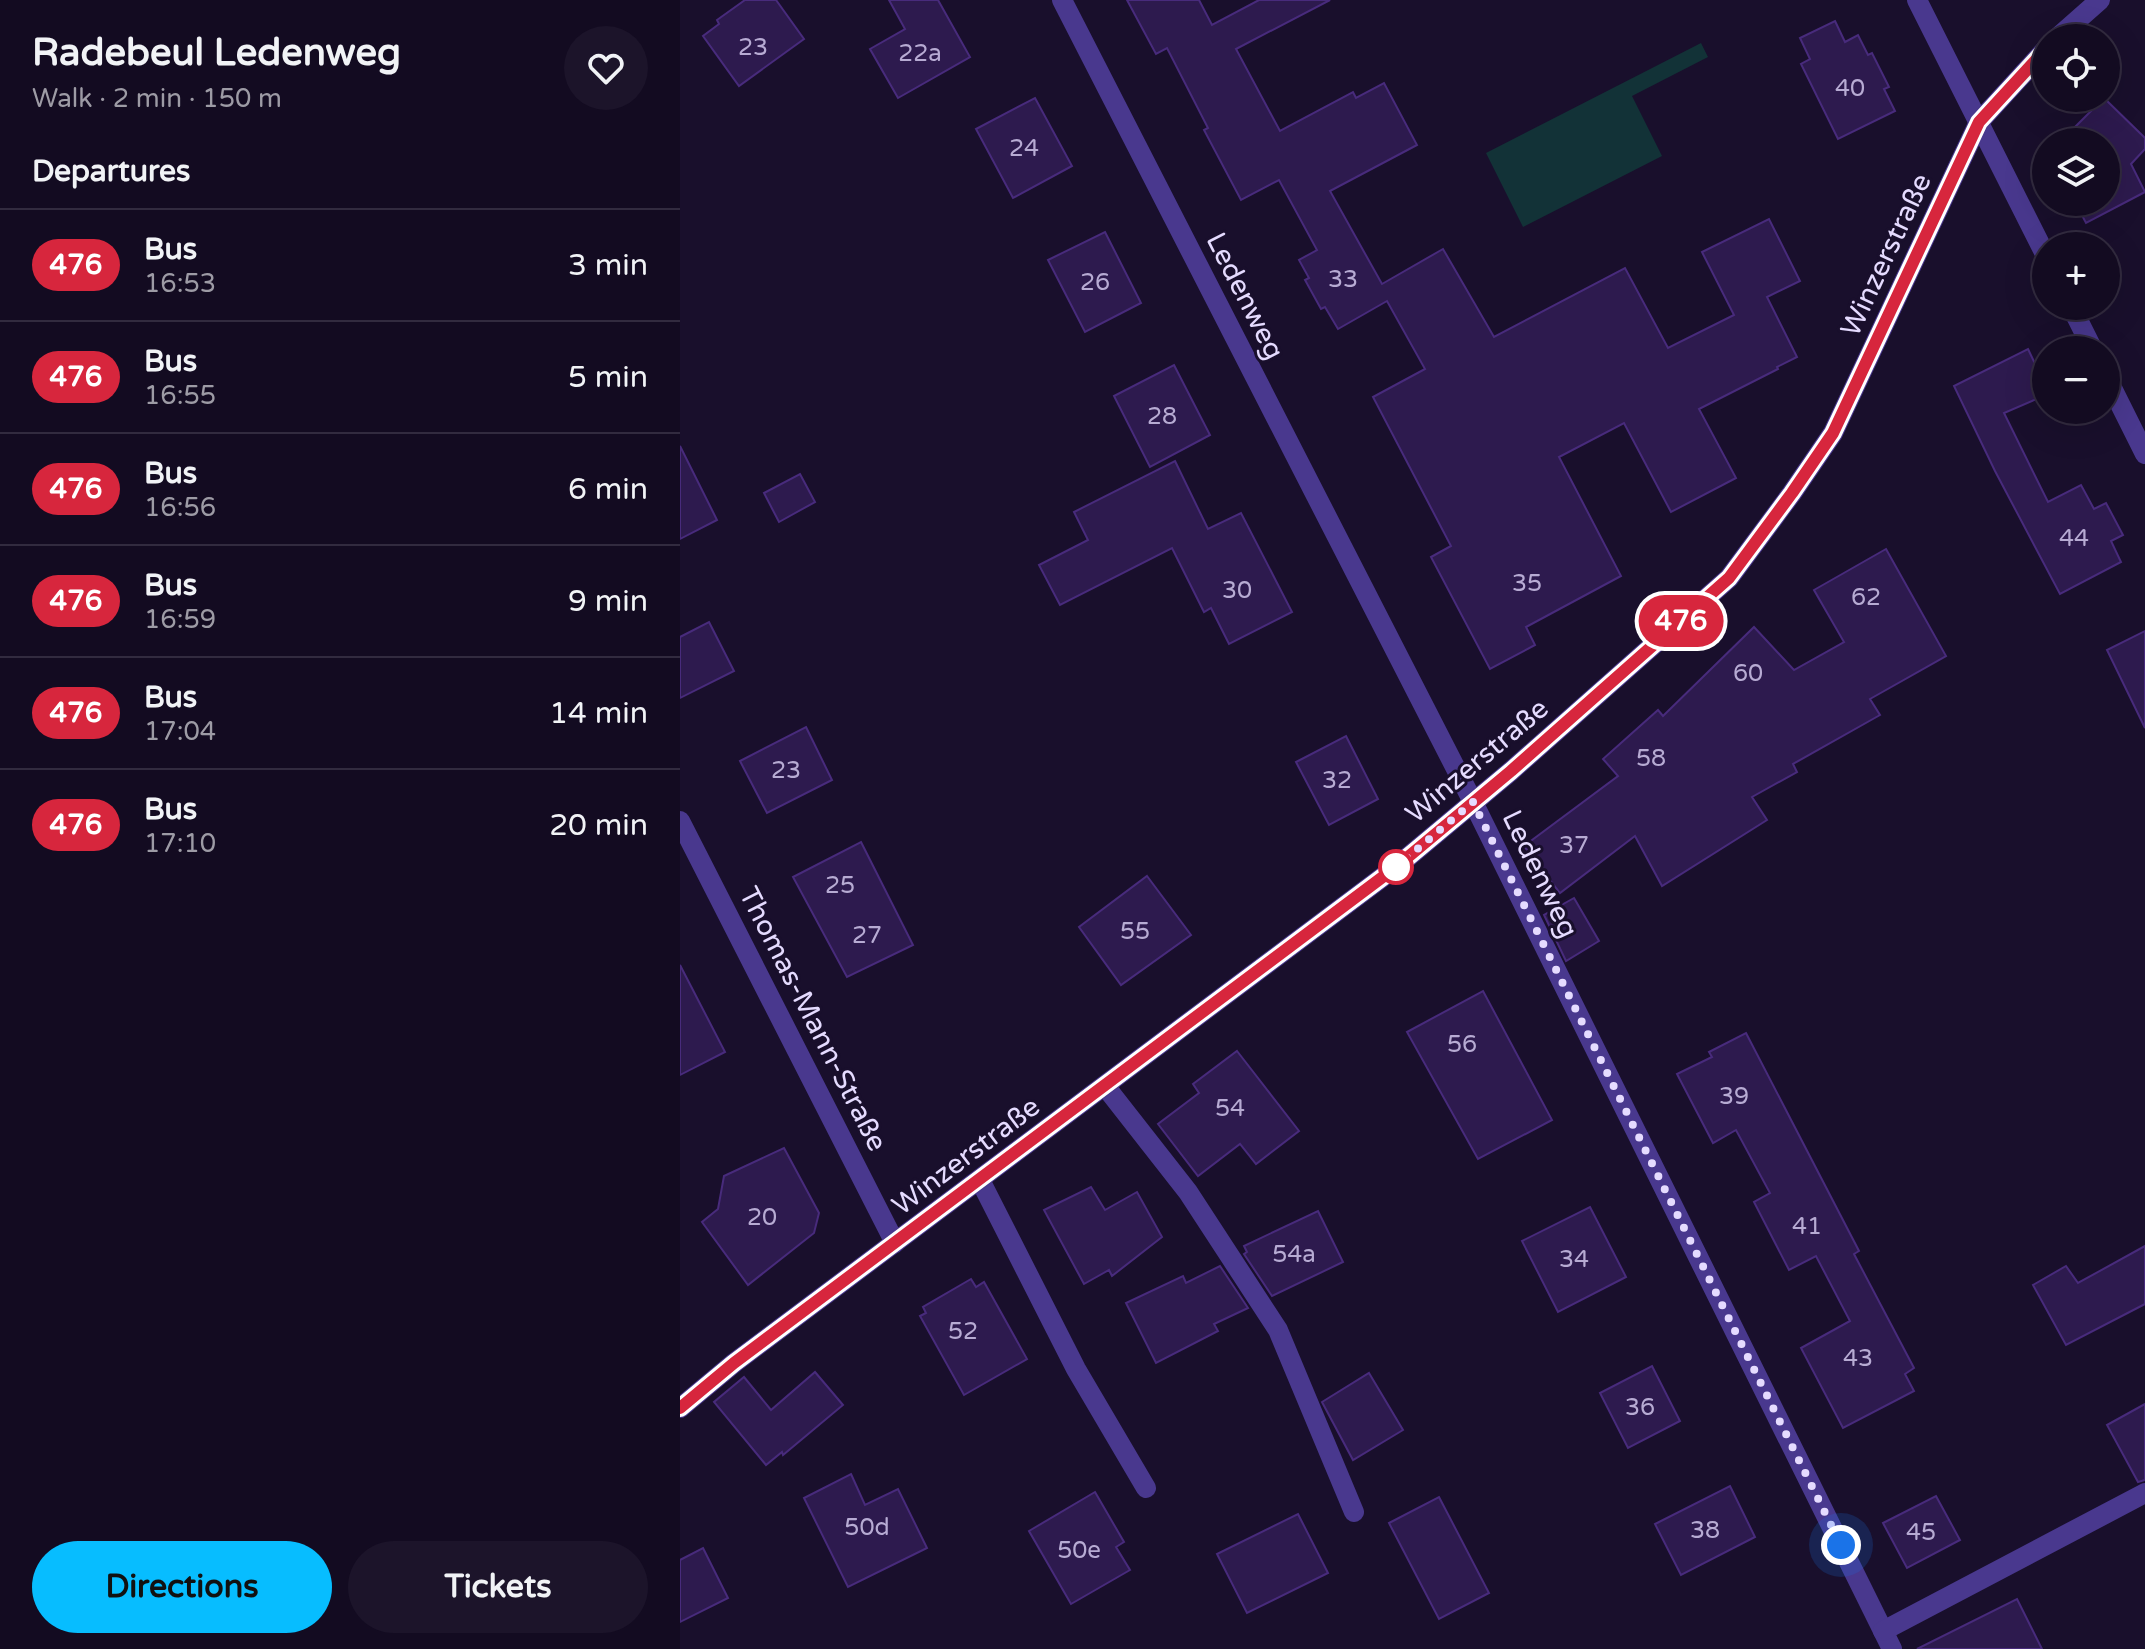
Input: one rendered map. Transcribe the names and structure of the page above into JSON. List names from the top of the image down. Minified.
{"streets":{"street":["Winzerstraße","Ledenweg","Thomas-Mann-Straße"]},"crossings":[["Winzerstraße","Ledenweg"],["Winzerstraße","Thomas-Mann-Straße"]],"lines":["bus line 476"],"house_numbers":["23","22a","40","24","33","26","28","44","35","30","62","60","58","23","32","37","25","55","27","56","39","54","20","41","54a","34","52","43","36","50d","38","45","50e"],"page":{"heading":[["Radebeul Ledenweg","Walk · 2 min · 150 m"],"Departures"],"on_map":"476","map_buttons":["+","−"],"list":[{"mark":"476","name":"Bus","note":"16:53","value":"3 min"},{"mark":"476","name":"Bus","note":"16:55","value":"5 min"},{"mark":"476","name":"Bus","note":"16:56","value":"6 min"},{"mark":"476","name":"Bus","note":"16:59","value":"9 min"},{"mark":"476","name":"Bus","note":"17:04","value":"14 min"},{"mark":"476","name":"Bus","note":"17:10","value":"20 min"}],"buttons":["Directions","Tickets"]}}
